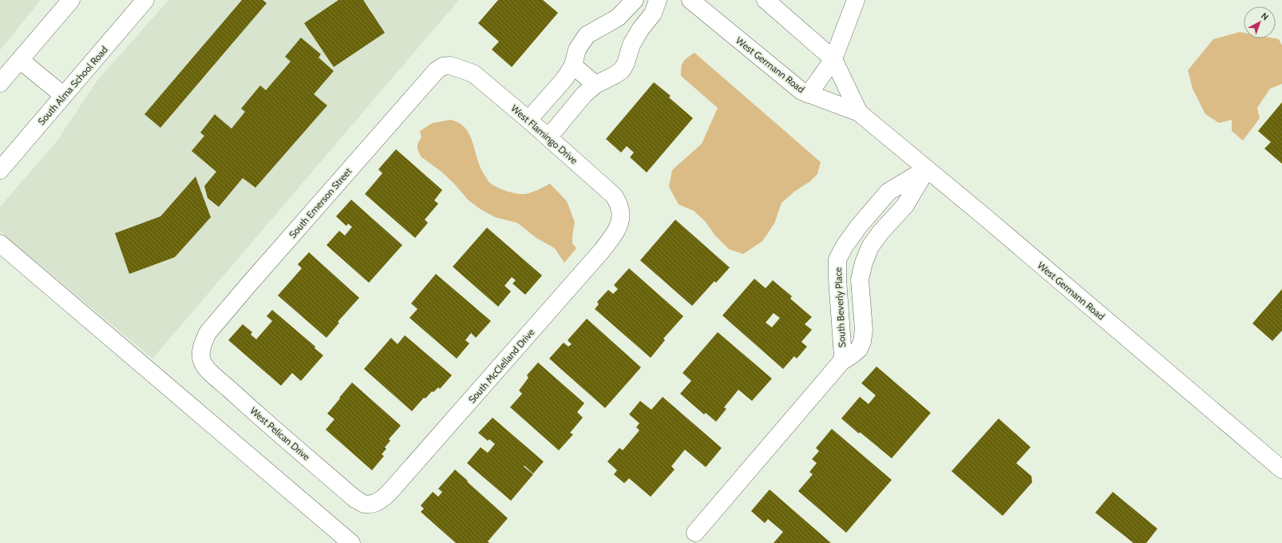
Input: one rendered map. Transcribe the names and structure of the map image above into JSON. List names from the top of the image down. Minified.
{"streets":{"street":["West Germann Road","South Alma School Road","West Flamingo Drive","South Emerson Street","South Beverly Place","South McClelland Drive","West Pelican Drive"]},"crossings":[["West Germann Road","South Beverly Place"],["West Flamingo Drive","South Emerson Street"],["West Flamingo Drive","South McClelland Drive"],["South Emerson Street","West Pelican Drive"],["South McClelland Drive","West Pelican Drive"]],"north":"top right"}
